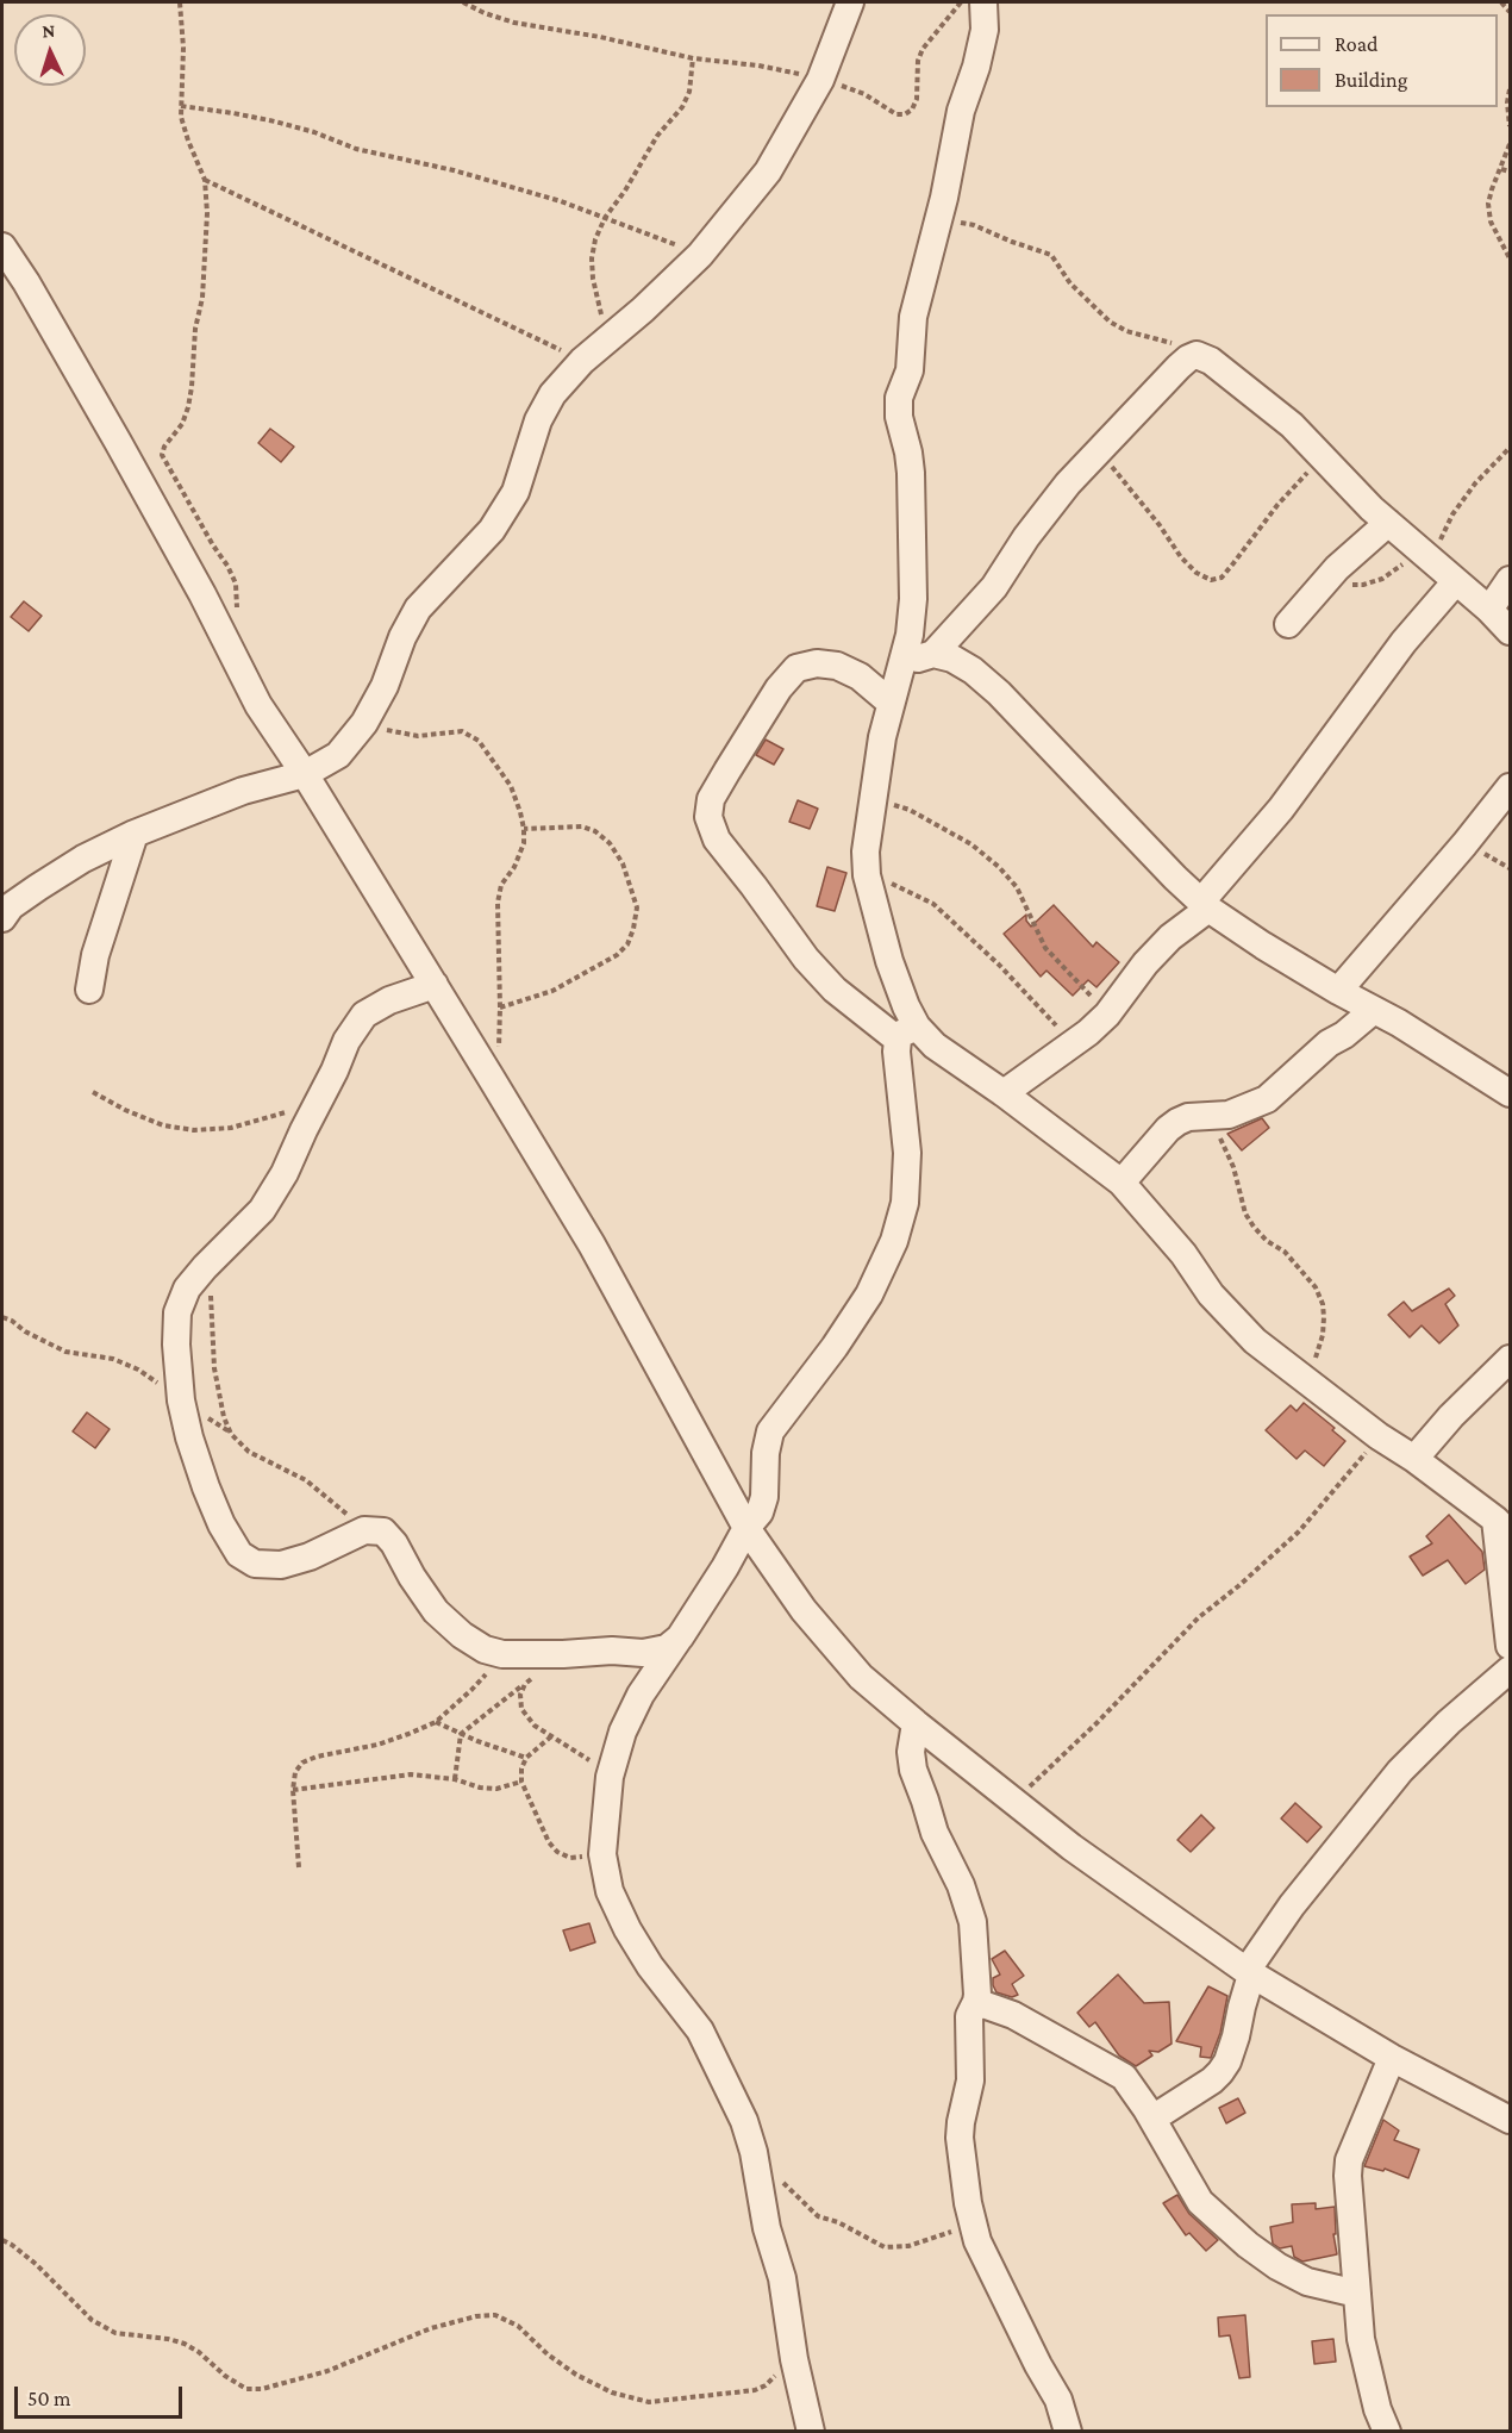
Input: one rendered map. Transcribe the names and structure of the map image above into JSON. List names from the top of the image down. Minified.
{"legend":["Road","Building"],"scale_bar":"50 m","north":"top"}
